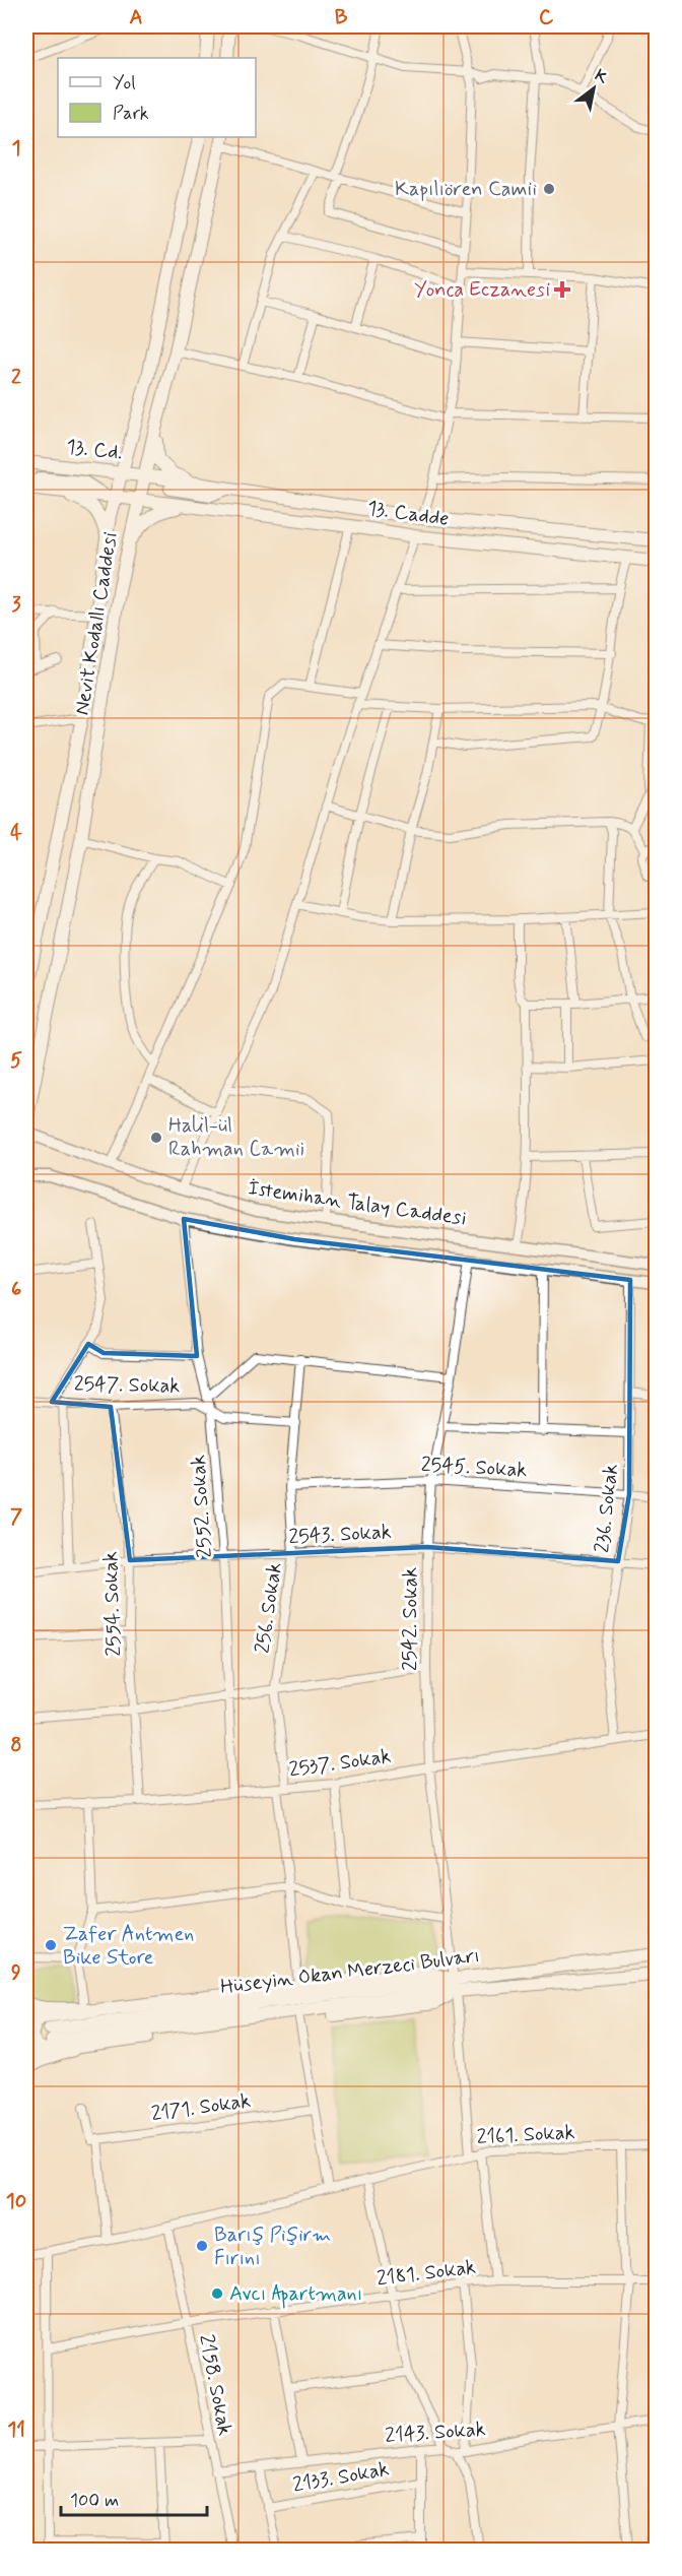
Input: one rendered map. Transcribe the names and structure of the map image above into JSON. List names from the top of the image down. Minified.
{"streets":{"main road":["13. Cd.","13. Cadde","Nevit Kodallı Caddesi","Hüseyin Okan Merzeci Bulvarı"],"street":["İstemihan Talay Caddesi","2547. Sokak","2545. Sokak","2552. Sokak","236. Sokak","2543. Sokak","2554. Sokak","256. Sokak","2542. Sokak","2537. Sokak","2171. Sokak","2161. Sokak","2181. Sokak","2158. Sokak","2143. Sokak","2133. Sokak"]},"crossings":[["13. Cd.","13. Cadde"],["13. Cd.","Nevit Kodallı Caddesi"],["13. Cadde","Nevit Kodallı Caddesi"],["İstemihan Talay Caddesi","2552. Sokak"],["İstemihan Talay Caddesi","236. Sokak"],["İstemihan Talay Caddesi","2542. Sokak"],["2547. Sokak","2552. Sokak"],["2547. Sokak","2554. Sokak"],["2547. Sokak","256. Sokak"],["2545. Sokak","236. Sokak"],["2545. Sokak","256. Sokak"],["2545. Sokak","2542. Sokak"],["2552. Sokak","2543. Sokak"],["2552. Sokak","2537. Sokak"],["236. Sokak","2543. Sokak"],["236. Sokak","2537. Sokak"],["2543. Sokak","2554. Sokak"],["2543. Sokak","256. Sokak"],["2543. Sokak","2542. Sokak"],["2554. Sokak","2537. Sokak"],["256. Sokak","2537. Sokak"],["2542. Sokak","2537. Sokak"],["2542. Sokak","Hüseyin Okan Merzeci Bulvarı"],["2542. Sokak","2161. Sokak"],["2161. Sokak","2158. Sokak"],["2181. Sokak","2158. Sokak"],["2158. Sokak","2143. Sokak"]],"places":{"other":["Kapılıören Camii","Halil-ül Rahman Camii","Zafer Antmen Bike Store","Barış Pişirm Fırını","Avcı Apartmanı"],"health":["Yonca Eczanesi"]},"legend":["Yol","Park"],"scale_bar":"100 m","north":"top right","grid":{"columns":["A","B","C"],"rows":["1","2","3","4","5","6","7","8","9","10","11"]}}
